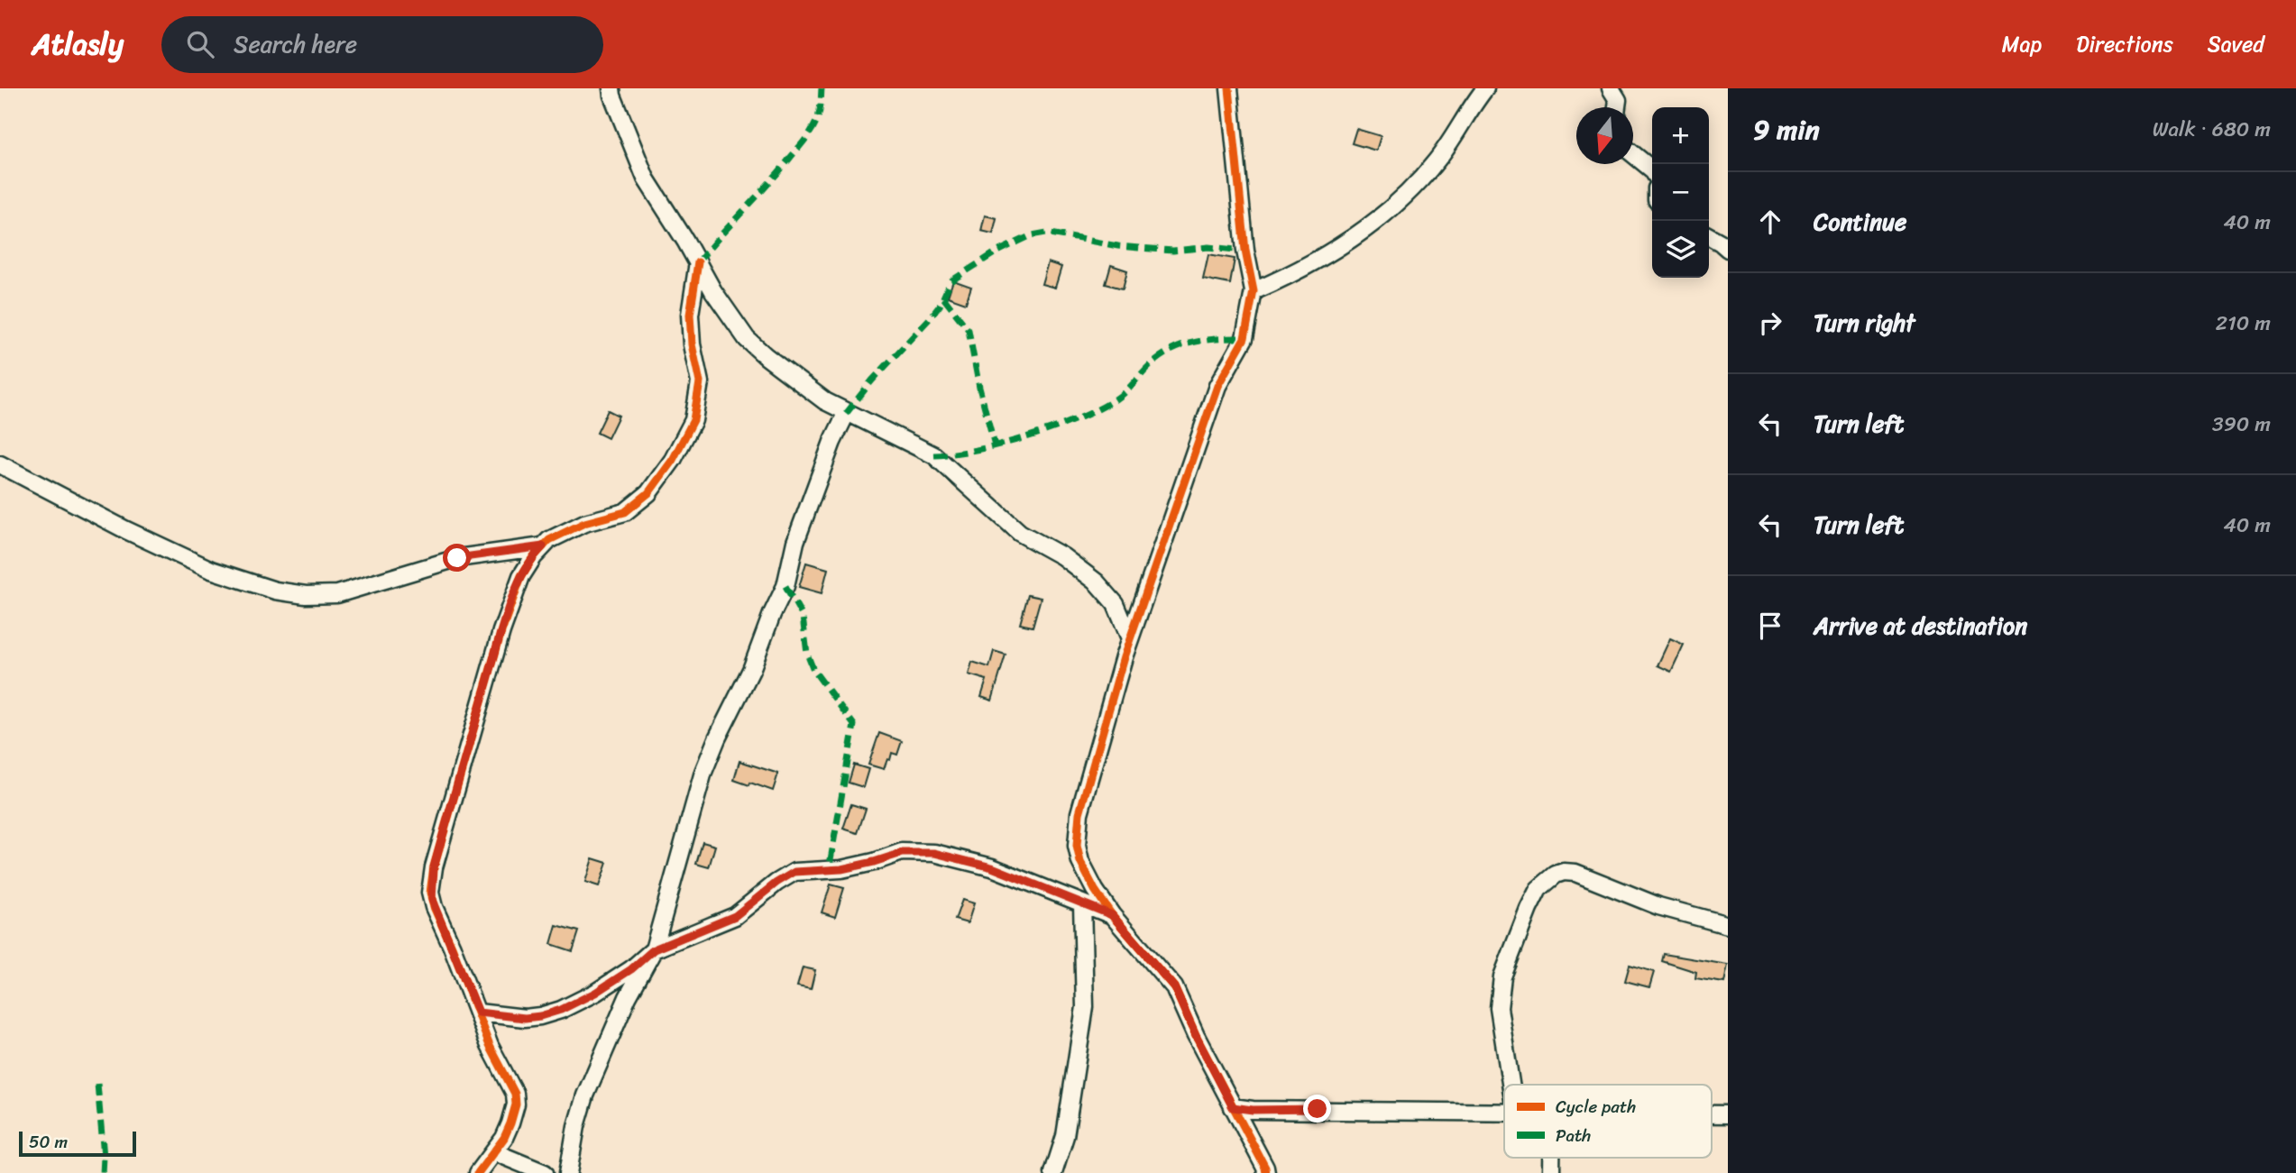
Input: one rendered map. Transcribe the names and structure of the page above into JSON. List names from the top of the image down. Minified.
{"legend":["Cycle path","Path"],"scale_bar":"50 m","north":"bottom","page":{"header":"Atlasly","search":"Search here","nav":["Map","Directions","Saved"],"heading":["9 min","Walk · 680 m"],"map_buttons":["+","−"],"list":[["Continue","40 m"],["Turn right","210 m"],["Turn left","390 m"],["Turn left","40 m"],"Arrive at destination"],"scale":"50 m"}}
